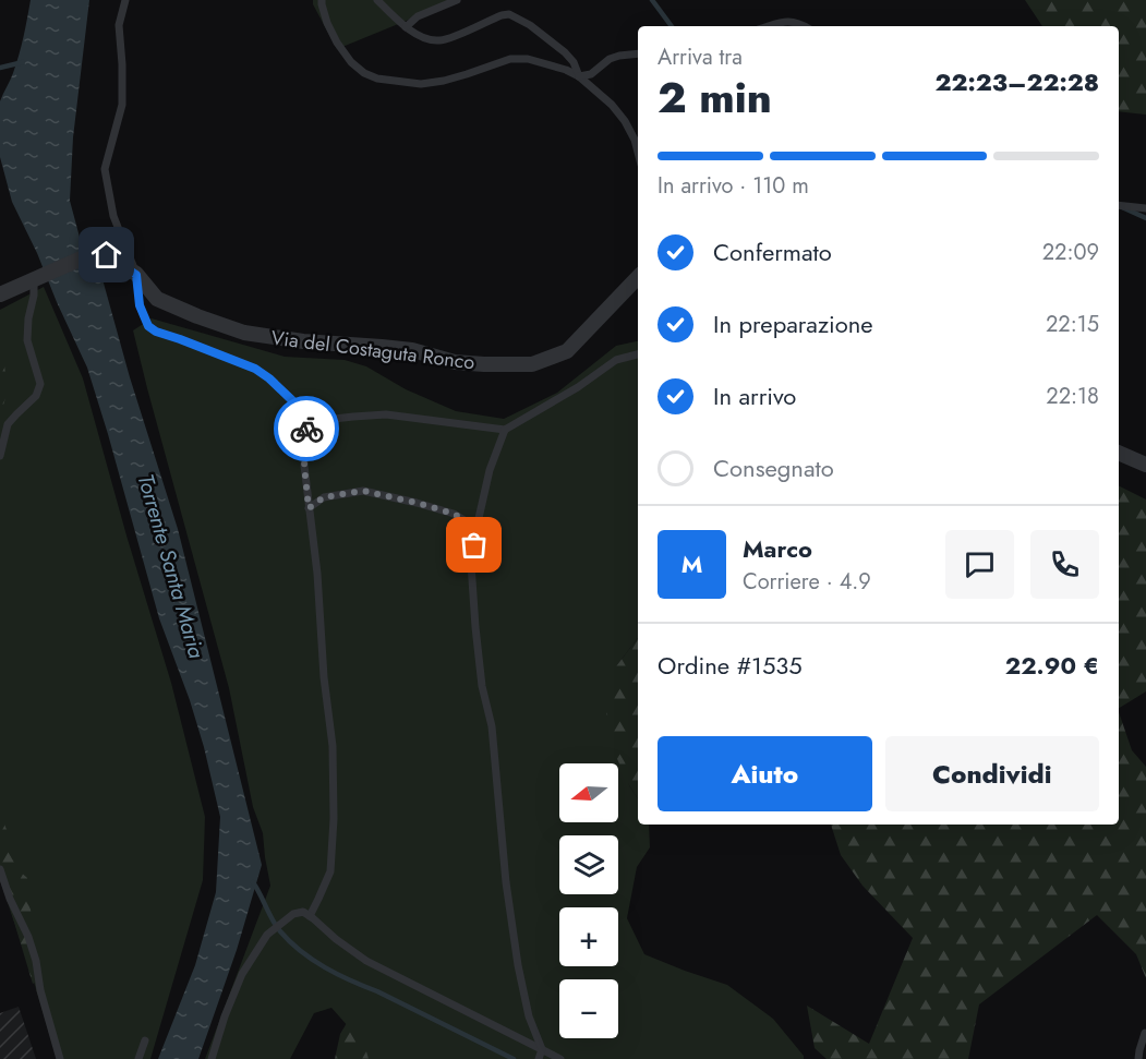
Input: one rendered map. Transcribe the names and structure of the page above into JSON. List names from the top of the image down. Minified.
{"streets":{"street":["Via del Costaguta Ronco"]},"water":["Torrente Santa Maria"],"north":"left","page":{"heading":["2 min","Arriva tra","22:23–22:28"],"panel":["Marco","Corriere · 4.9","Ordine #1535","22.90 €"],"bar":"In arrivo · 110 m","list":[["Confermato","22:09"],["In preparazione","22:15"],["In arrivo","22:18"],"Consegnato"],"round":"M","buttons":["Aiuto","Condividi"],"map_buttons":["+","−"]}}
